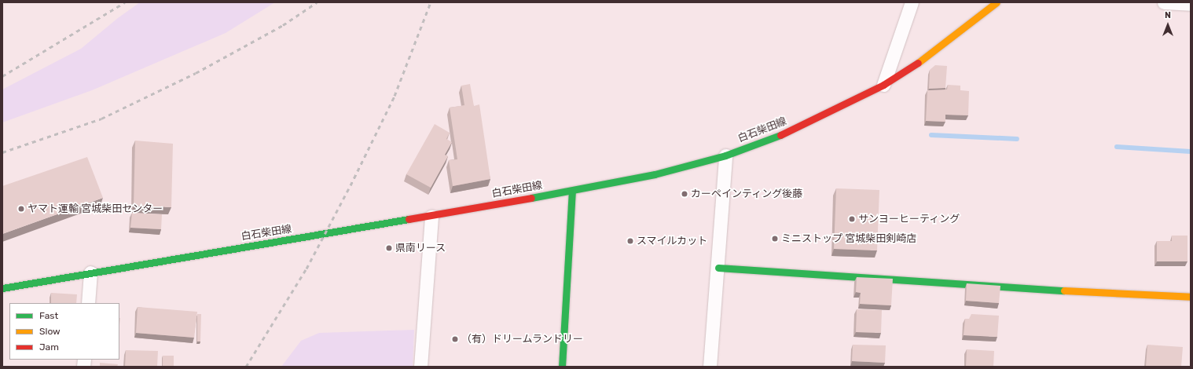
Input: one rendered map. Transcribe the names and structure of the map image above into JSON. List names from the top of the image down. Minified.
{"streets":{"main road":["白石柴田線"]},"places":["カーペインティング後藤","ヤマト運輸 宮城柴田センター","サンヨーヒーティング","ミニストップ 宮城柴田剣崎店","スマイルカット","県南リース","（有）ドリームランドリー"],"legend":["Fast","Slow","Jam"],"north":"top"}
